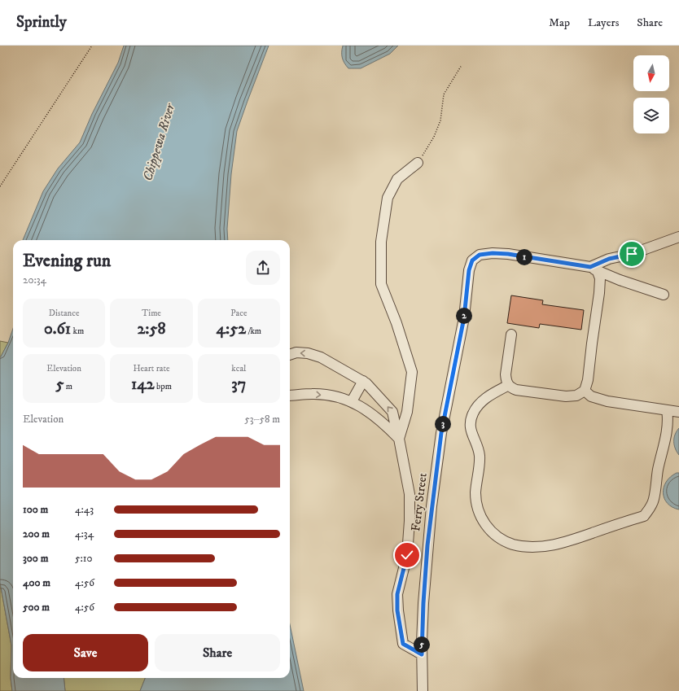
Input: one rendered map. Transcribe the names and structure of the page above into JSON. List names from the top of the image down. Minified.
{"streets":{"street":["Ferry Street"]},"water":["Chippewa River"],"north":"bottom","page":{"header":"Sprintly","nav":["Map","Layers","Share"],"heading":["Evening run","20:34"],"pins":["1","2","3","5"],"stats":[["Distance","0.61 km"],["Time","2:58"],["Pace","4:52 /km"],["Elevation","5 m"],["Heart rate","142 bpm"],["kcal","37"]],"chart":["Elevation","53–58 m"],"list":[{"name":"100 m","note":"4:43"},{"name":"200 m","note":"4:34"},{"name":"300 m","note":"5:10"},{"name":"400 m","note":"4:56"},{"name":"500 m","note":"4:56"}],"buttons":["Save","Share"]}}
